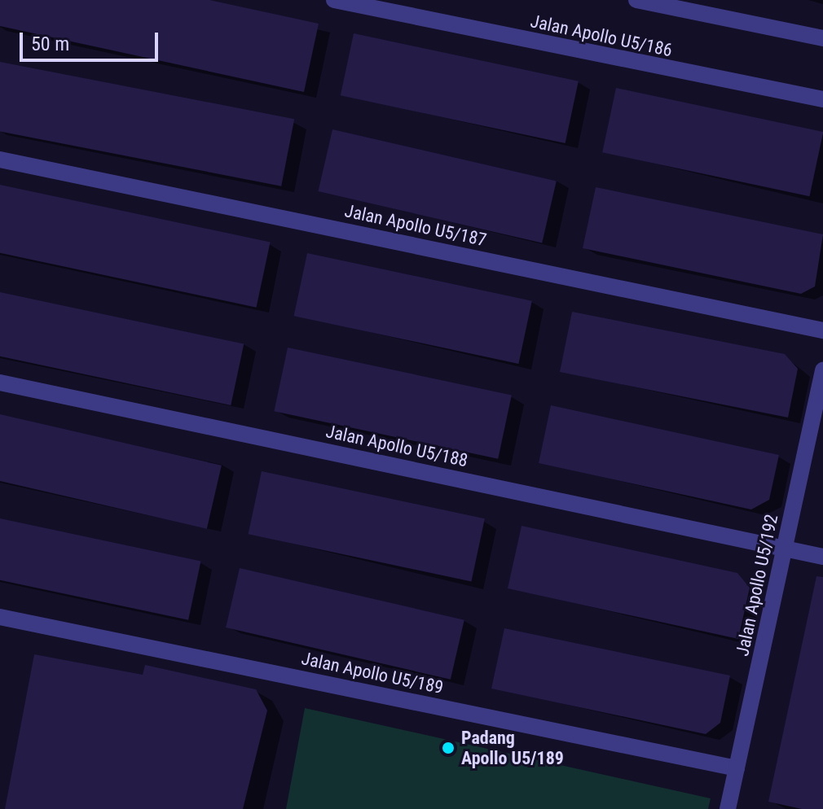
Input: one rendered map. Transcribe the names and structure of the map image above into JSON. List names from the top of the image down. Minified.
{"streets":{"street":["Jalan Apollo U5/186","Jalan Apollo U5/187","Jalan Apollo U5/188","Jalan Apollo U5/192","Jalan Apollo U5/189"]},"crossings":[["Jalan Apollo U5/188","Jalan Apollo U5/192"],["Jalan Apollo U5/192","Jalan Apollo U5/189"]],"places":["Padang Apollo U5/189"],"scale_bar":"50 m"}
